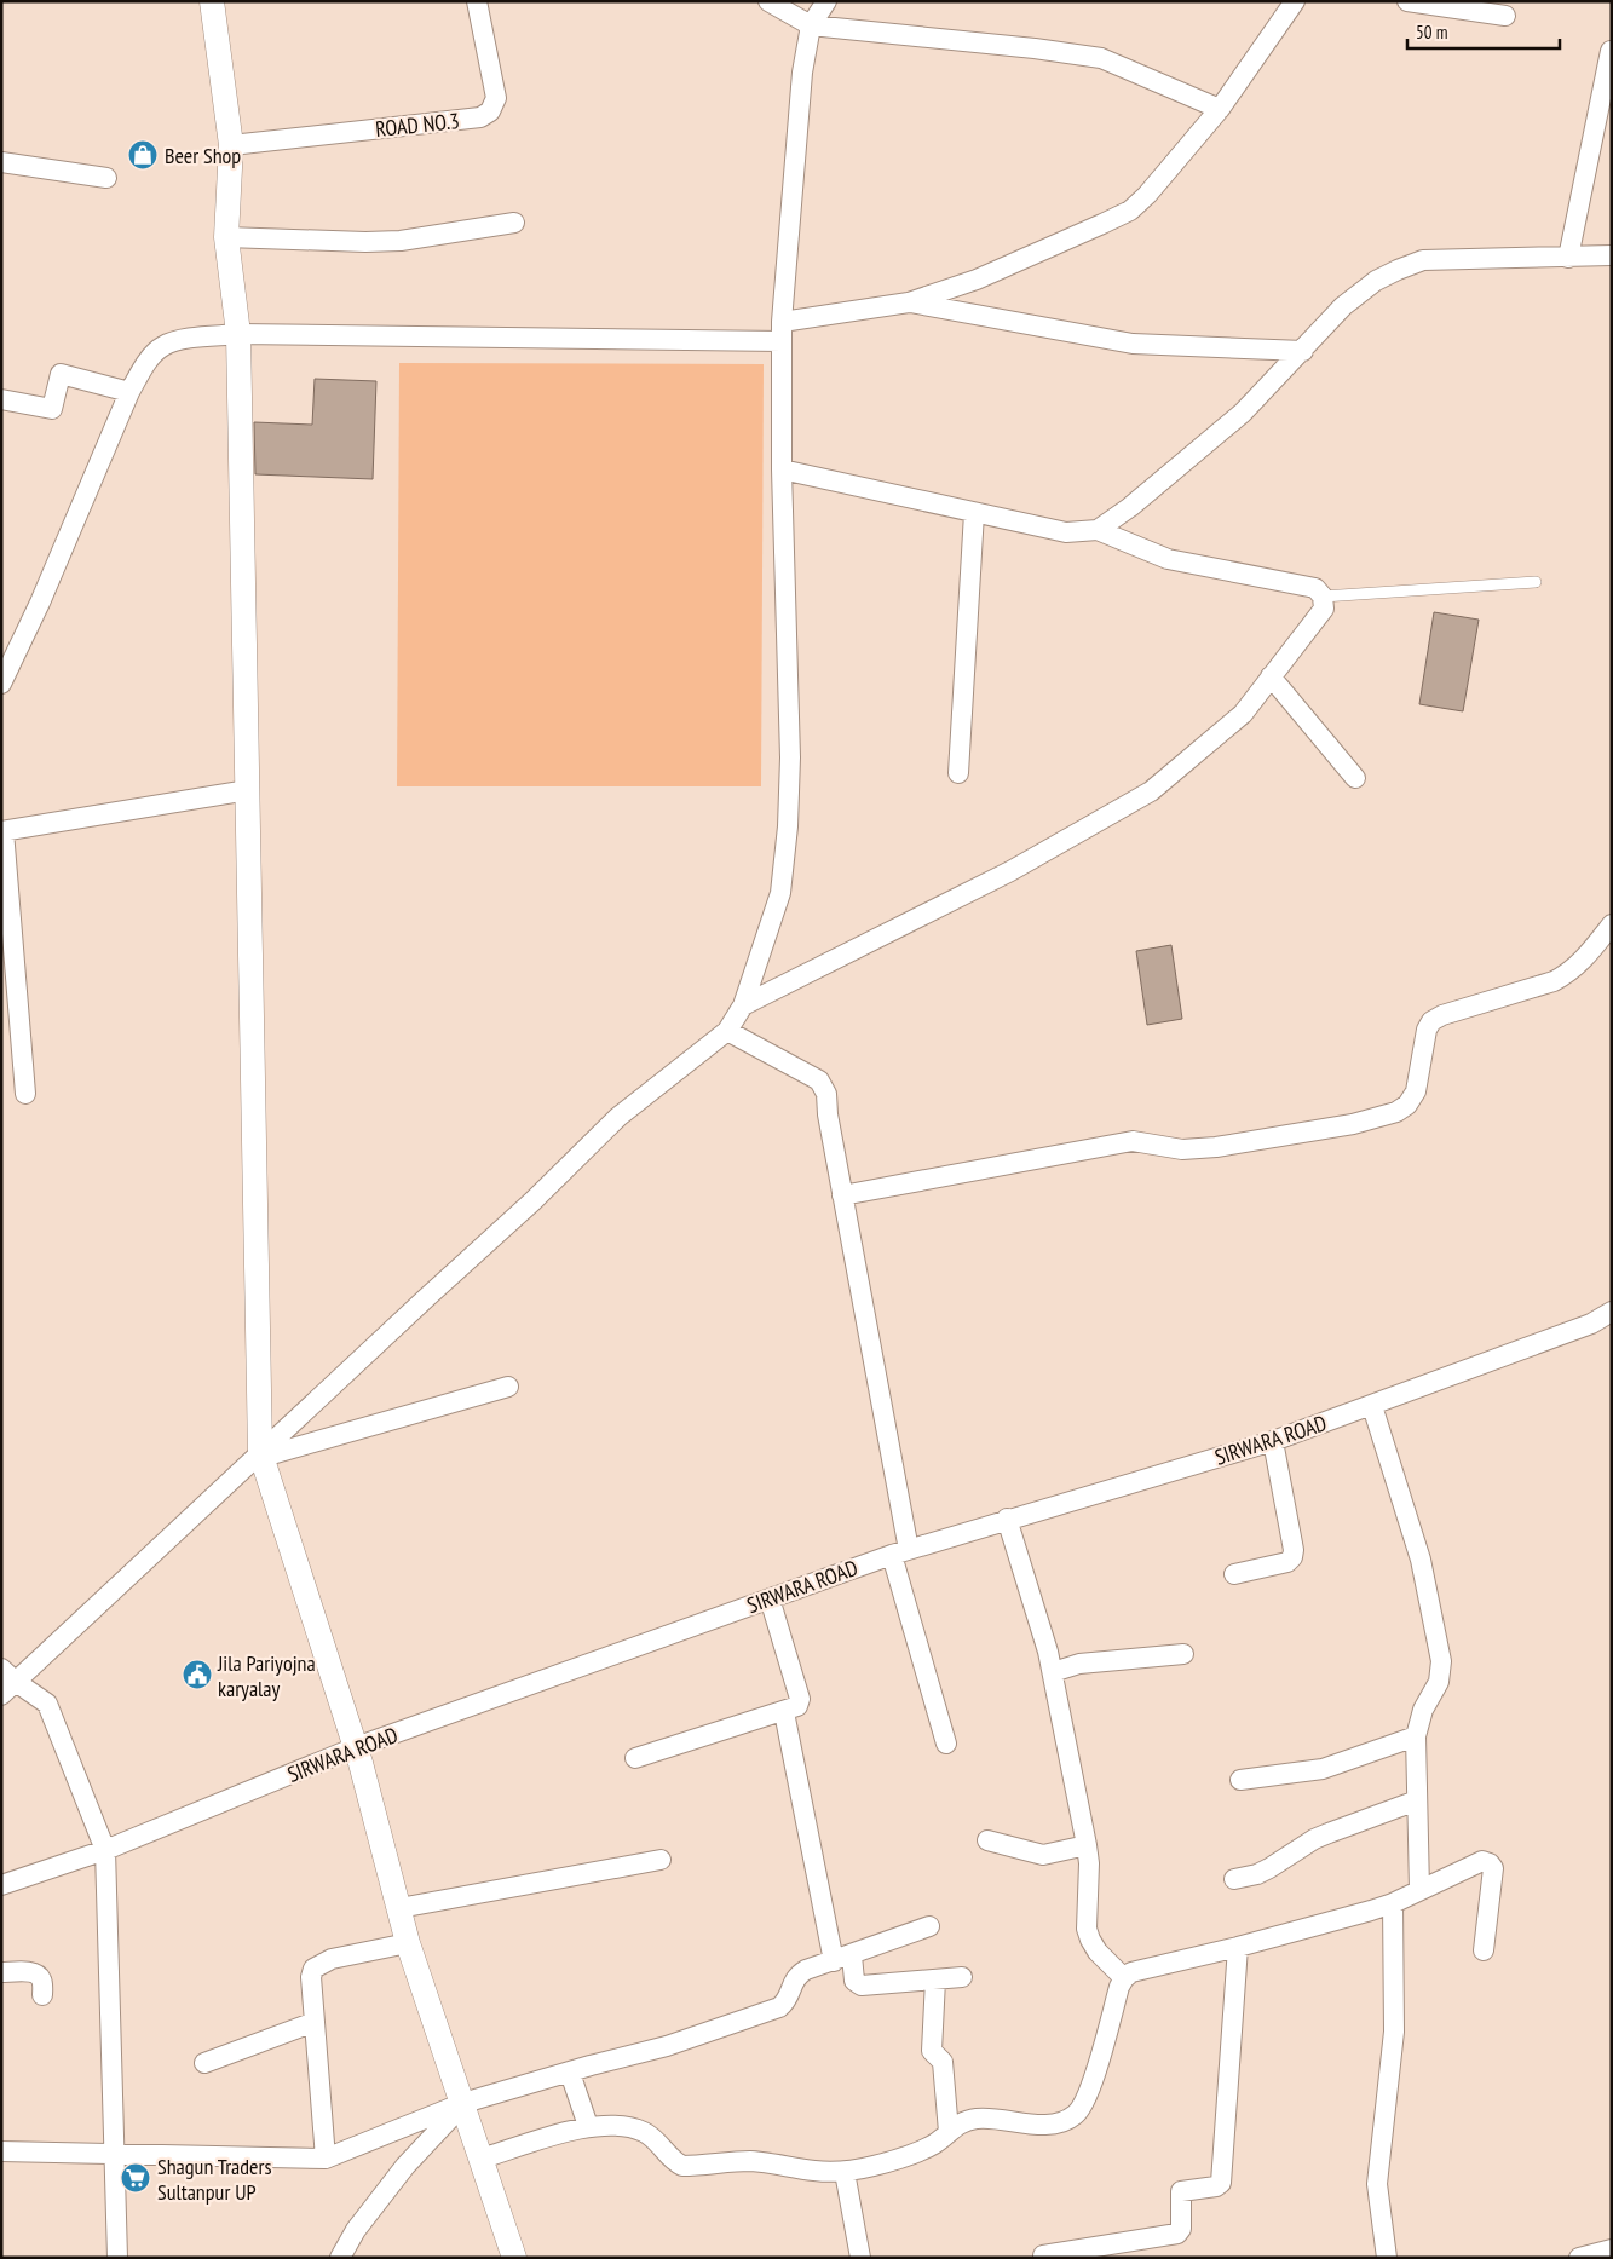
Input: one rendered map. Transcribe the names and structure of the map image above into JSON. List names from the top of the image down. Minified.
{"streets":{"street":["ROAD NO.3","SIRWARA ROAD"]},"places":{"shop":["Beer Shop"],"public building":["Jila Pariyojna karyalay"],"supermarket":["Shagun Traders Sultanpur UP"]},"scale_bar":"50 m"}
